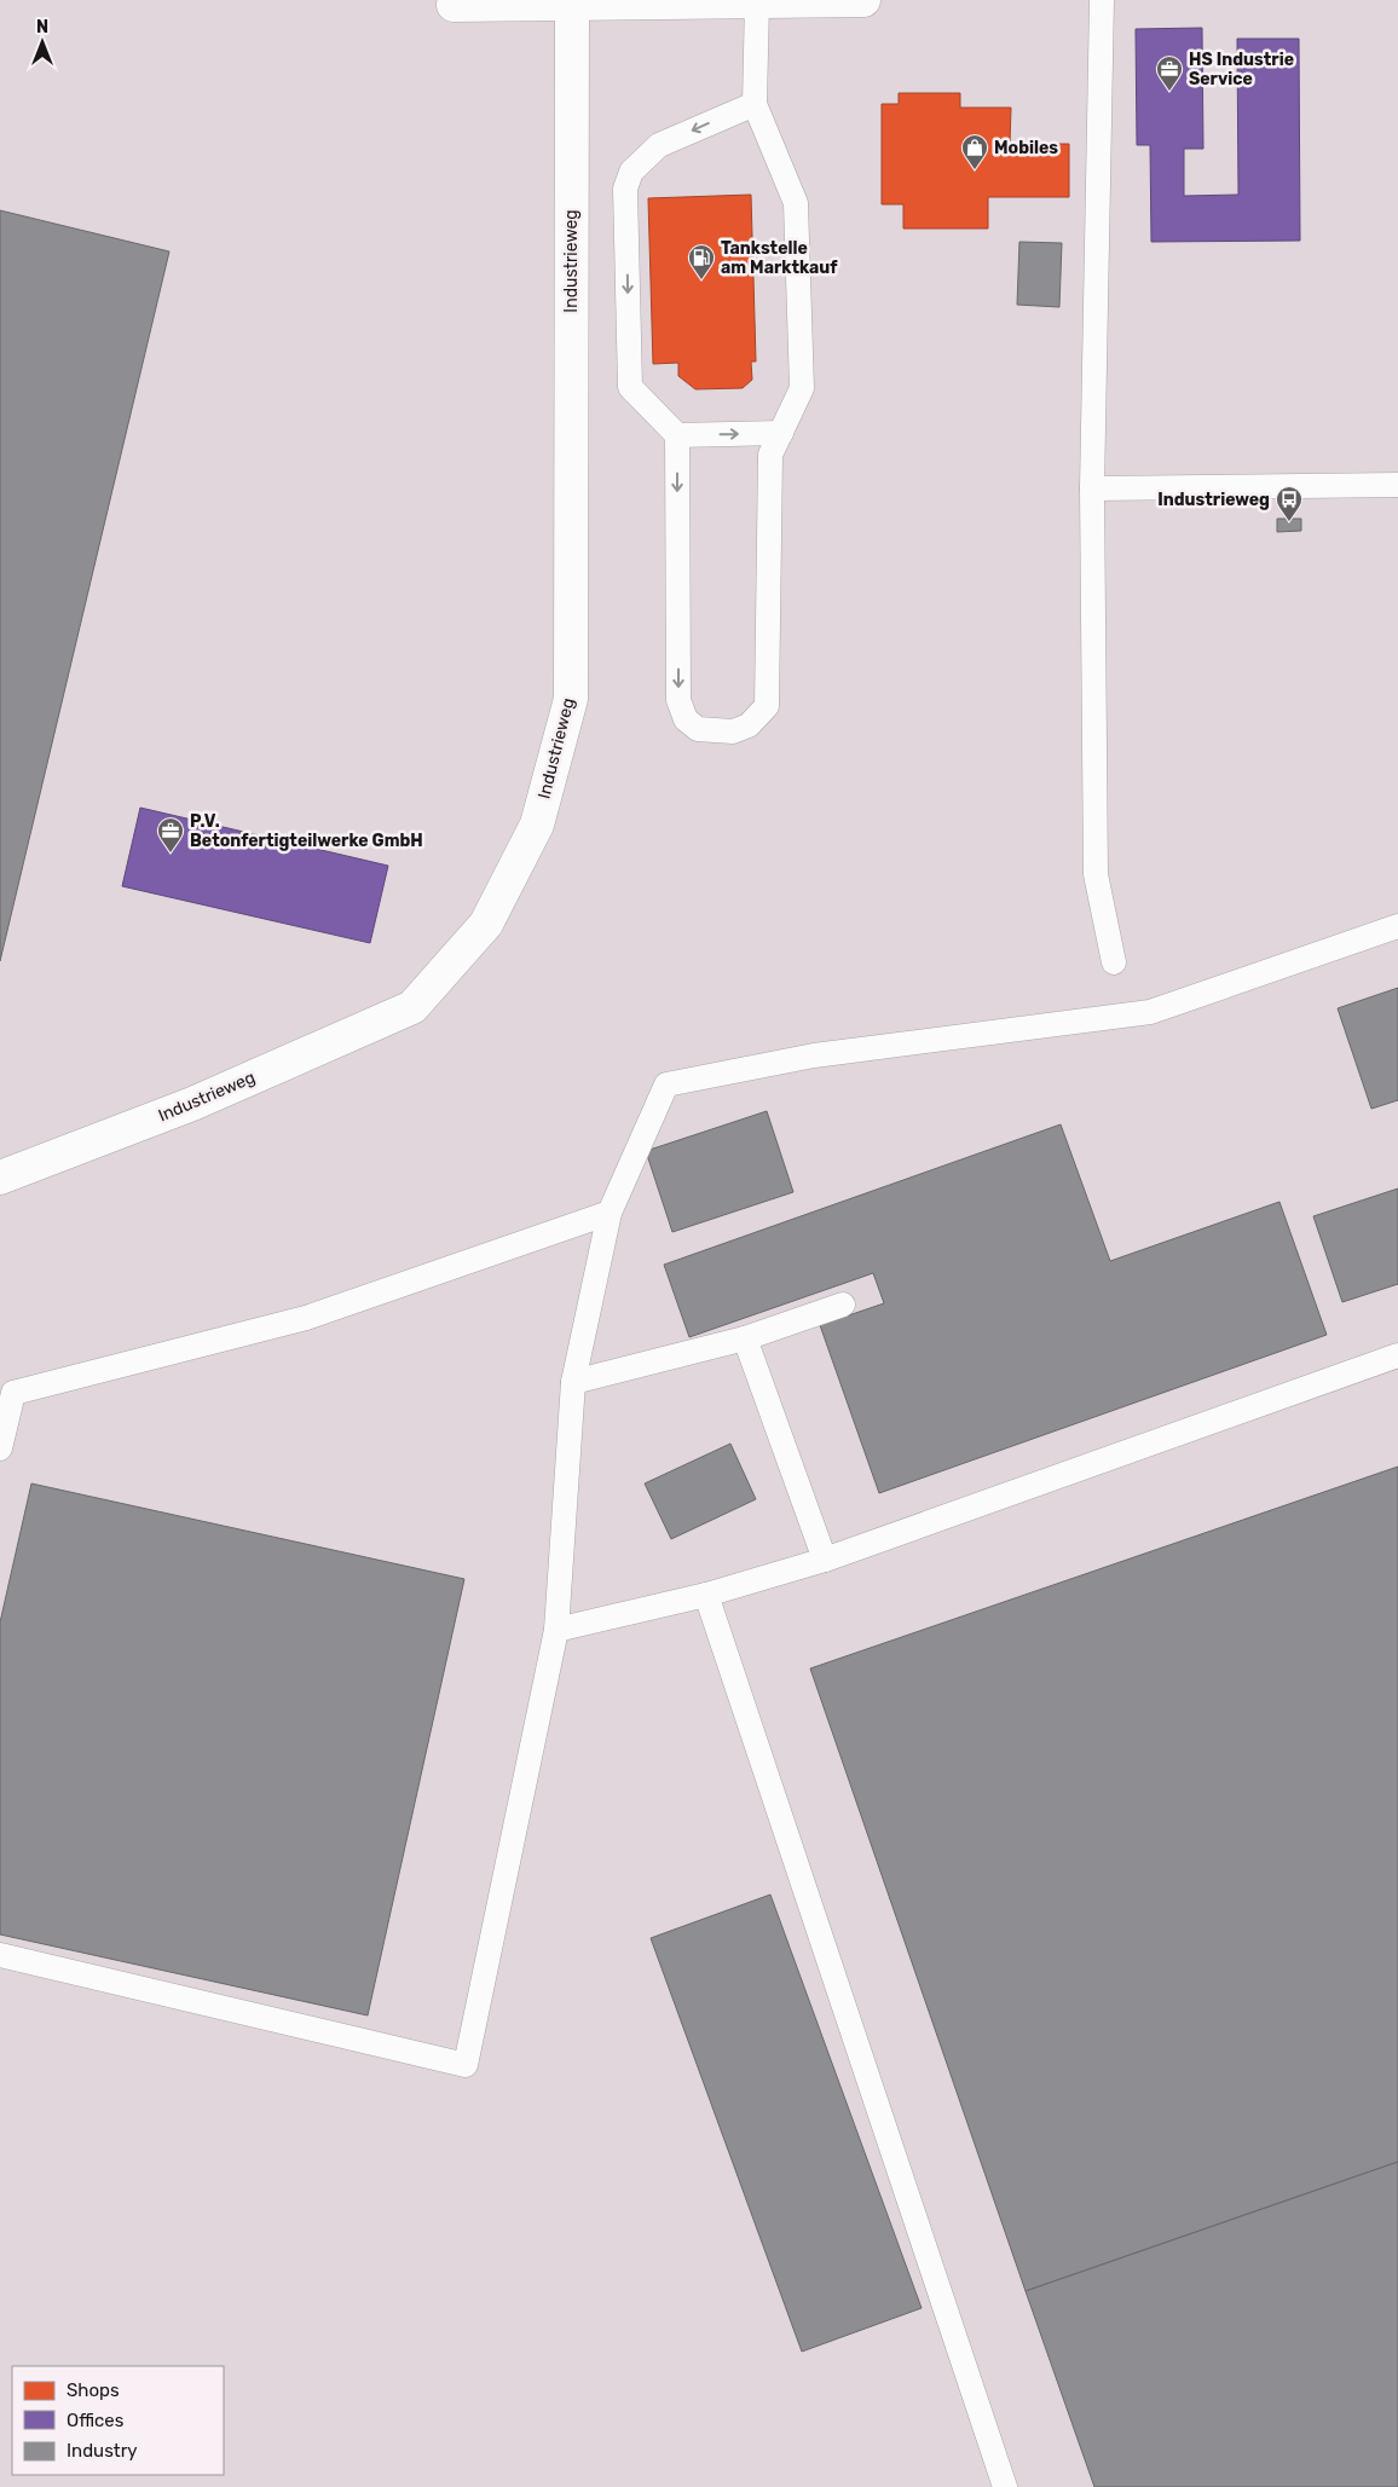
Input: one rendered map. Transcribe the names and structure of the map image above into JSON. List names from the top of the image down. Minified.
{"streets":{"street":["Industrieweg"]},"places":{"office":["HS Industrie Service","P.V. Betonfertigteilwerke GmbH"],"shop":["Mobiles"],"fuel station":["Tankstelle am Marktkauf"],"bus stop":["Industrieweg"]},"legend":["Shops","Offices","Industry"],"north":"top"}
